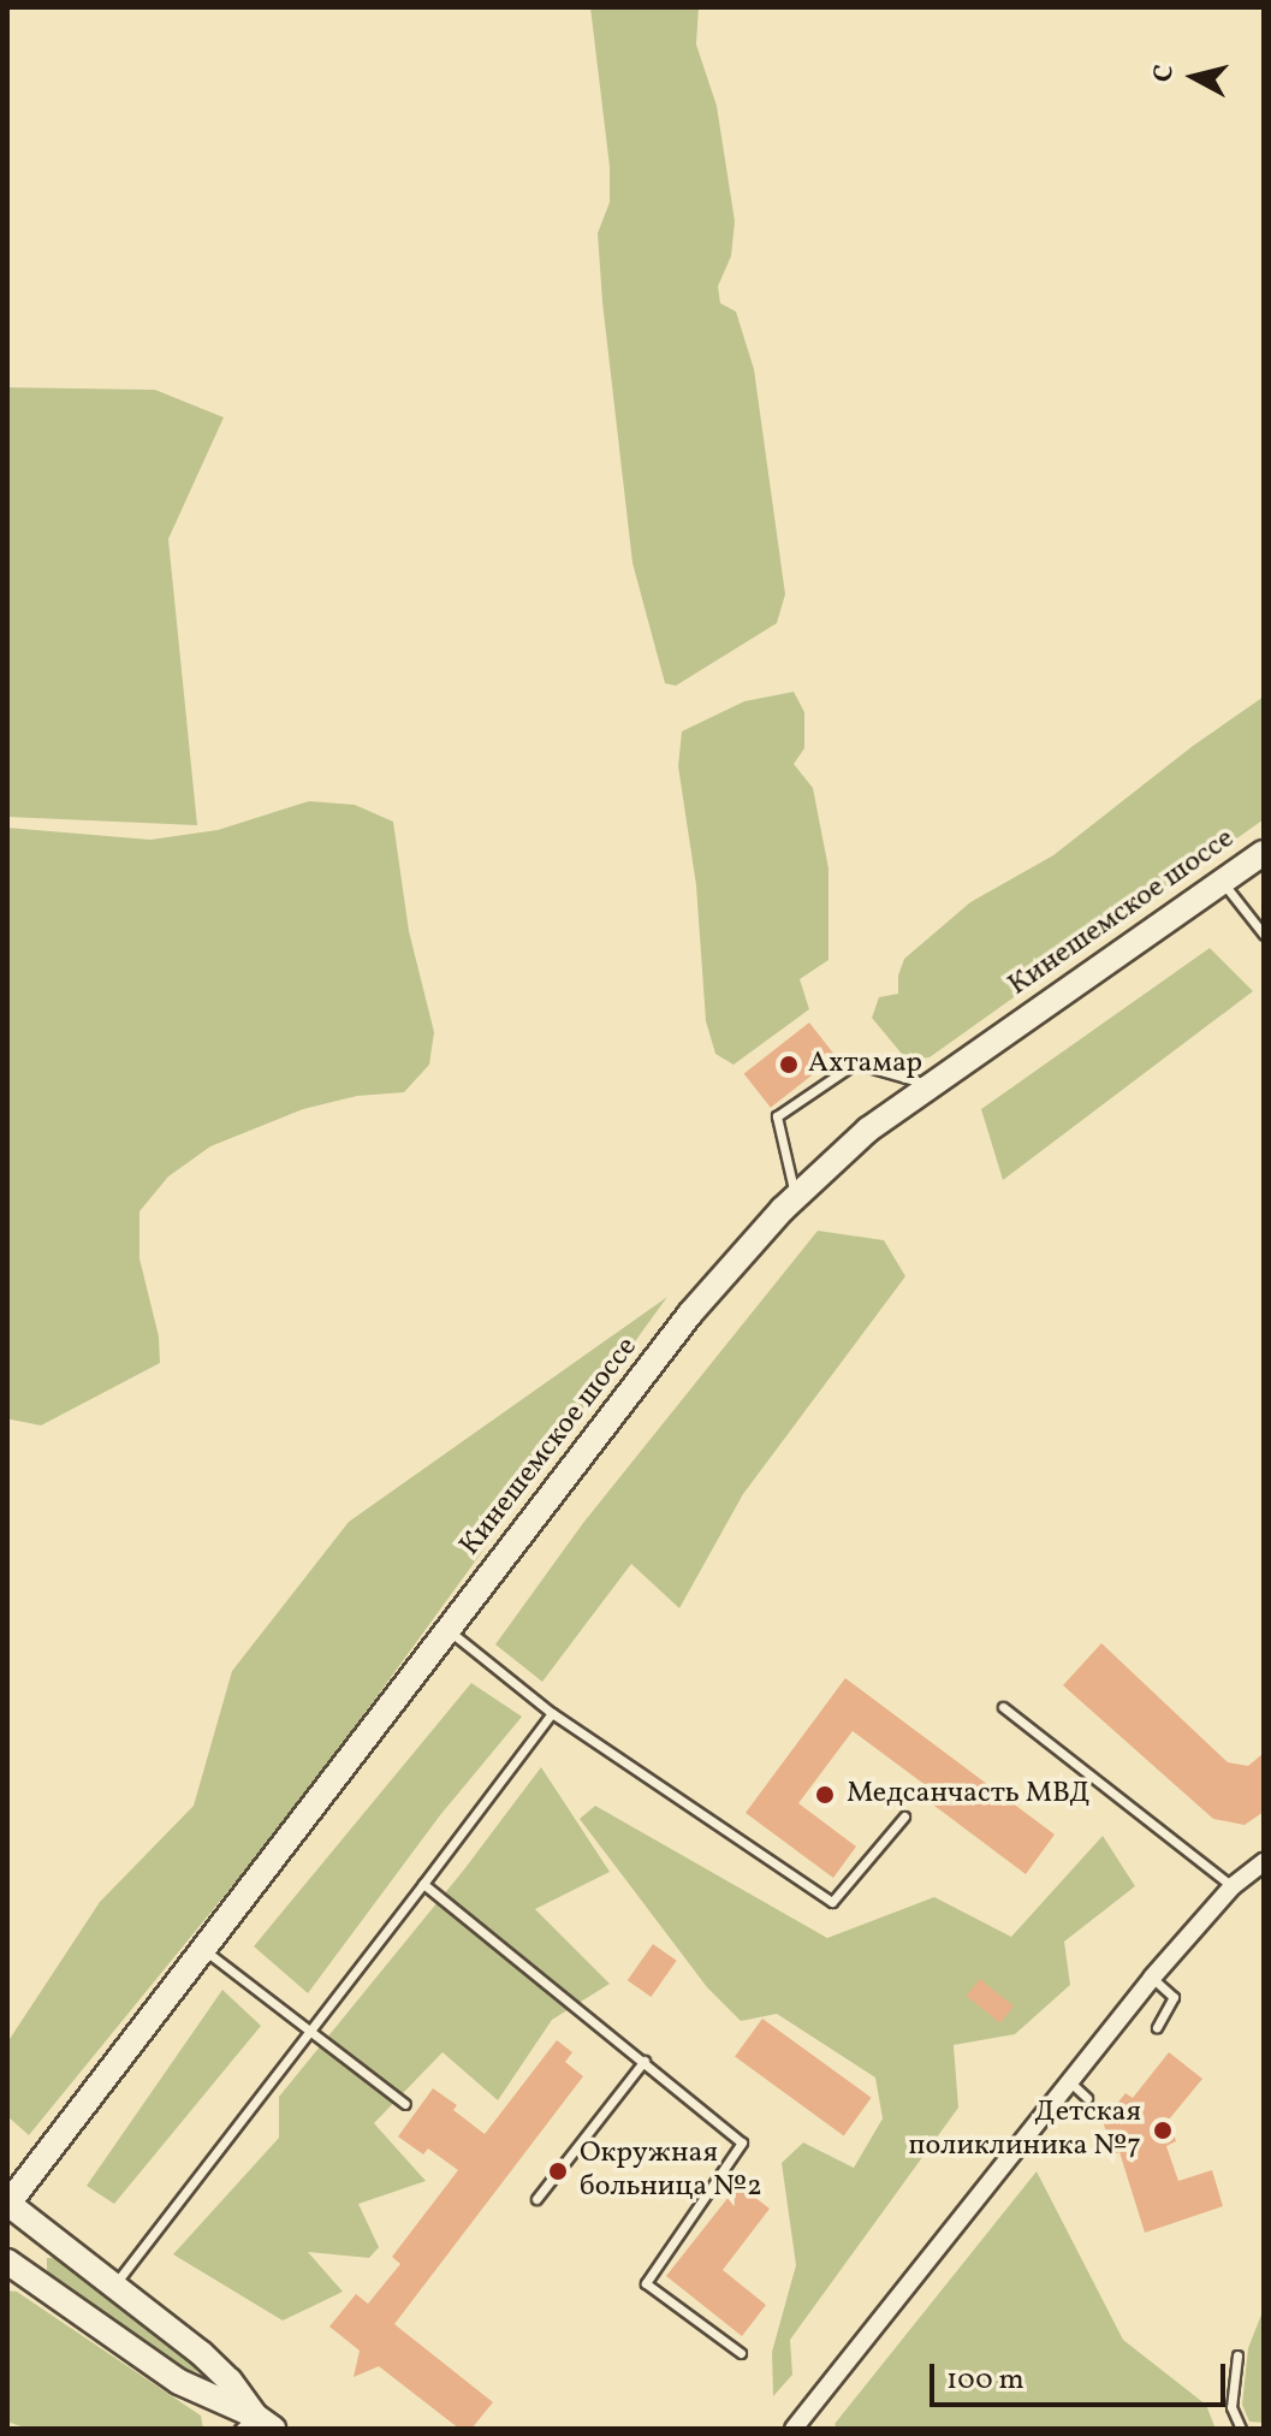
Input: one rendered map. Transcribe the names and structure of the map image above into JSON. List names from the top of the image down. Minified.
{"streets":{"main road":["Кинешемское шоссе"]},"places":["Ахтамар","Медсанчасть МВД","Детская поликлиника №7","Окружная больница №2"],"scale_bar":"100 m","north":"left"}
